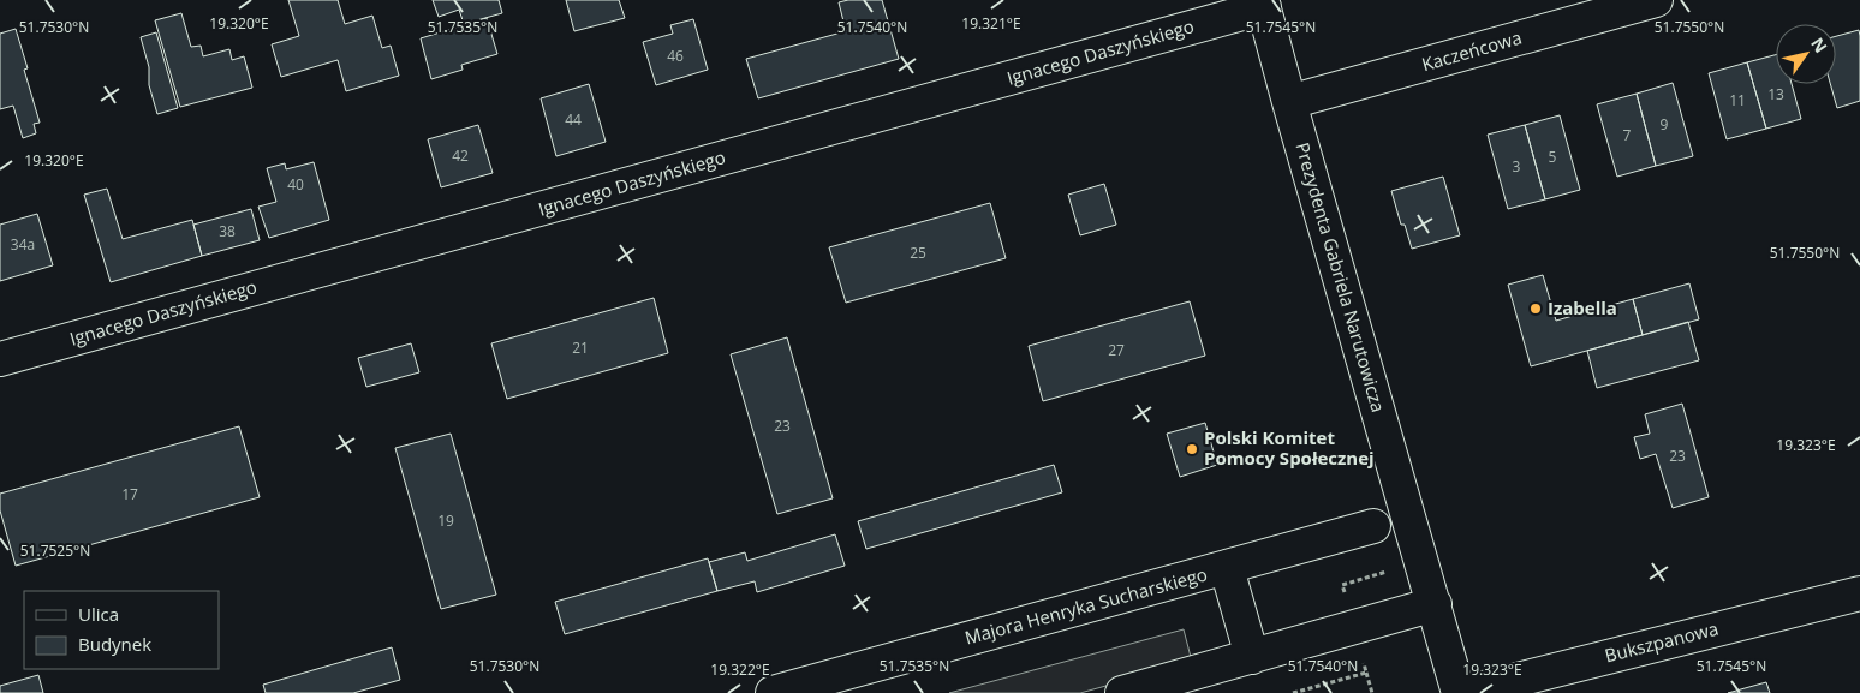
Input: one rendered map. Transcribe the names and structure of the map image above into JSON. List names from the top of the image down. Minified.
{"streets":{"street":["Kaczeńcowa","Ignacego Daszyńskiego","Prezydenta Gabriela Narutowicza","Majora Henryka Sucharskiego","Bukszpanowa"]},"crossings":[["Kaczeńcowa","Prezydenta Gabriela Narutowicza"],["Ignacego Daszyńskiego","Prezydenta Gabriela Narutowicza"]],"places":["Izabella","Polski Komitet Pomocy Społecznej"],"house_numbers":["46","13","11","44","9","7","42","5","3","40","38","34a","25","21","27","23","23","17","19"],"legend":["Ulica","Budynek"],"north":"top right","coordinates":["19.320°E","19.321°E","51.7530°N","51.7535°N","51.7540°N","51.7545°N","51.7550°N","19.323°E","51.7525°N","19.322°E"]}
